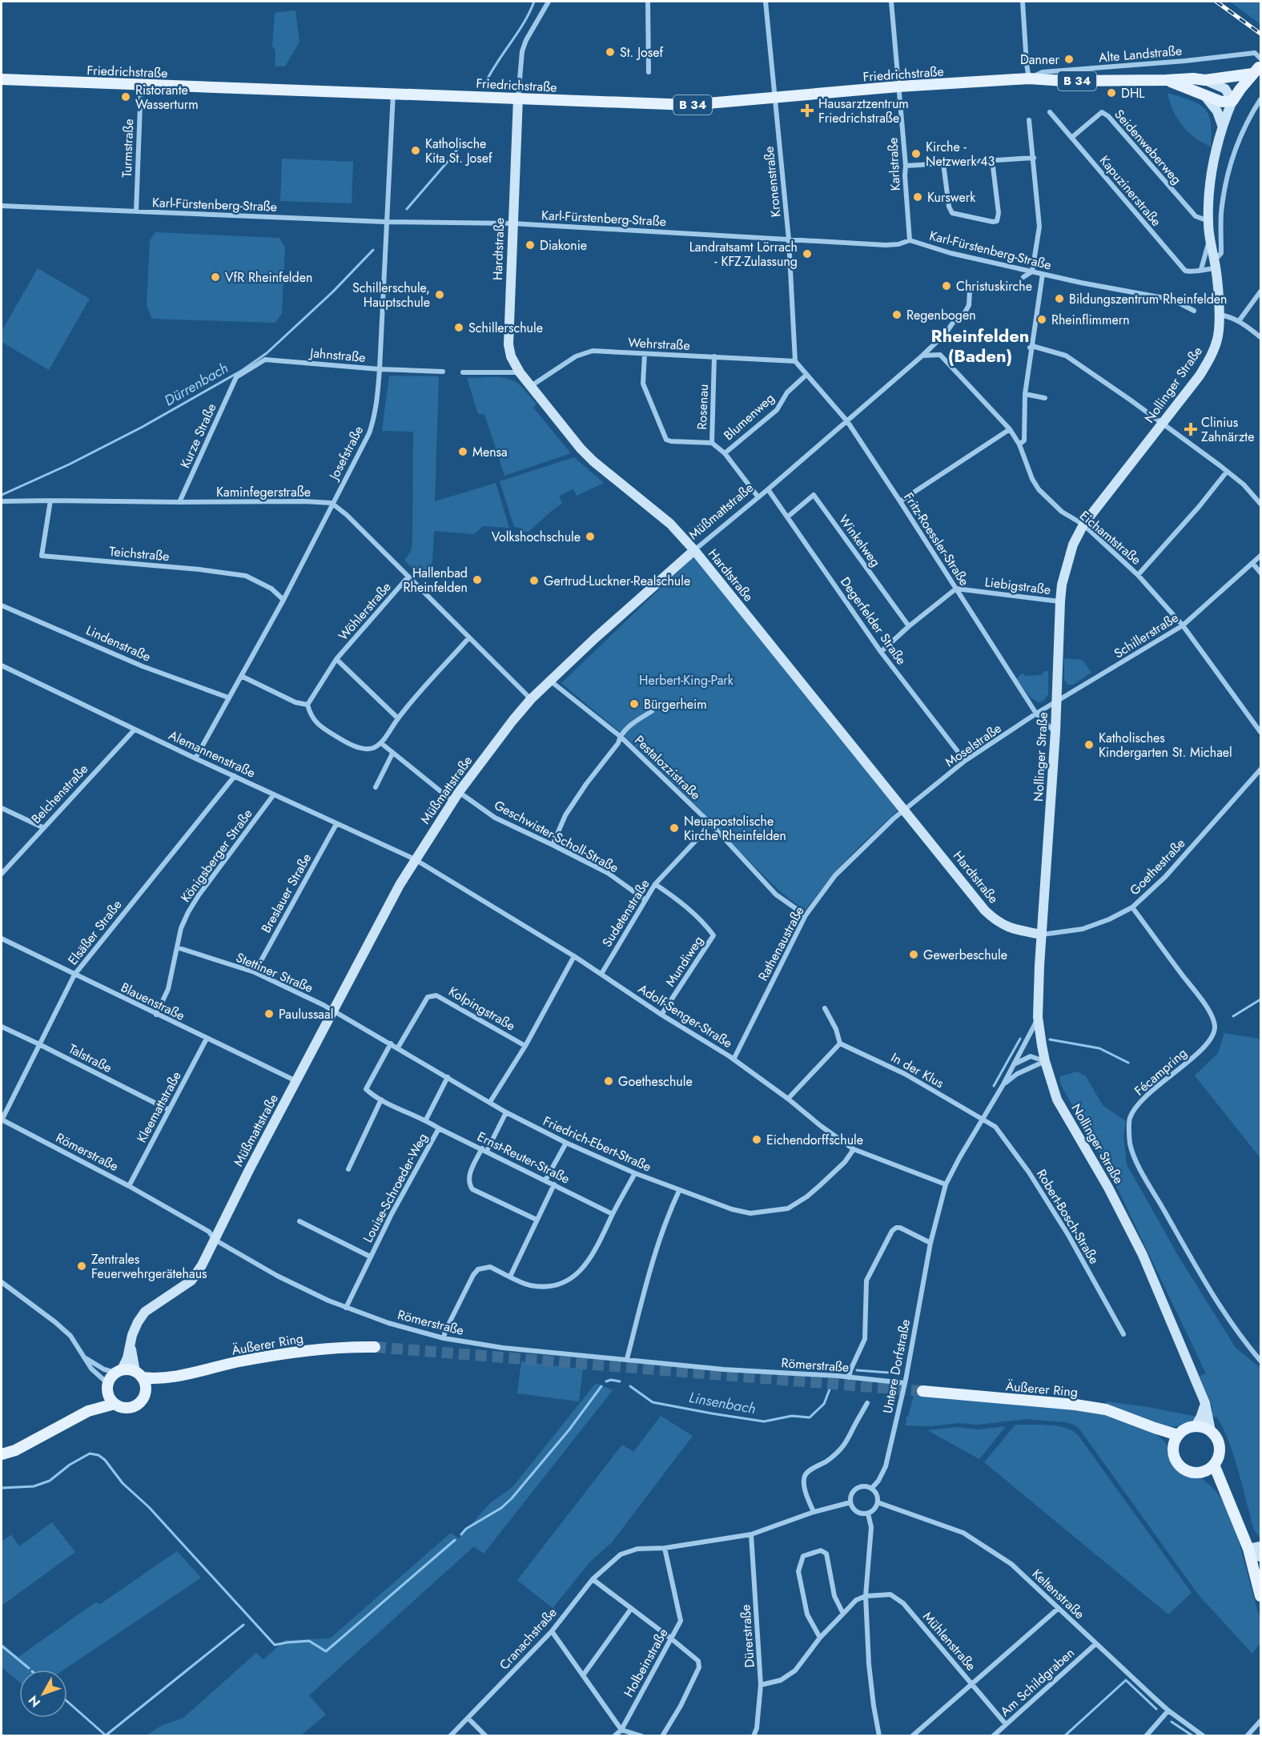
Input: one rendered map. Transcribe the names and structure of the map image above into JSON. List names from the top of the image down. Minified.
{"streets":{"main road":["Friedrichstraße","B 34","Äußerer Ring"],"street":["Alte Landstraße","Seidenweberweg","Turmstraße","Karlstraße","Kronenstraße","Kapuzinerstraße","Karl-Fürstenberg-Straße","Hardtstraße","Wehrstraße","Jahnstraße","Nollinger Straße","Rosenau","Blumenweg","Kurze Straße","Josefstraße","Kaminfegerstraße","Müßmattstraße","Eichamtstraße","Fritz-Roessler-Straße","Winkelweg","Teichstraße","Liebigstraße","Wöhlerstraße","Degerfelder Straße","Schillerstraße","Lindenstraße","Moselstraße","Alemannenstraße","Pestalozzistraße","Belchenstraße","Geschwister-Scholl-Straße","Königsberger Straße","Goethestraße","Breslauer Straße","Sudetenstraße","Elsäßer Straße","Rathenaustraße","Mundiweg","Stettiner Straße","Blauenstraße","Kolpingstraße","Adolf-Senger-Straße","Talstraße","In der Klus","Fécampring","Kleemattstraße","Friedrich-Ebert-Straße","Römerstraße","Ernst-Reuter-Straße","Louise-Schroeder-Weg","Robert-Bosch-Straße","Untere Dorfstraße","Keltenstraße","Dürerstraße","Cranachstraße","Mühlenstraße","Holbeinstraße","Am Schildgraben"]},"crossings":[["Alte Landstraße","Friedrichstraße"],["Alte Landstraße","B 34"],["Friedrichstraße","B 34"],["Friedrichstraße","Turmstraße"],["Friedrichstraße","Karlstraße"],["Friedrichstraße","Kronenstraße"],["Friedrichstraße","Hardtstraße"],["Friedrichstraße","Josefstraße"],["B 34","Nollinger Straße"],["Seidenweberweg","Kapuzinerstraße"],["Seidenweberweg","Nollinger Straße"],["Turmstraße","Karl-Fürstenberg-Straße"],["Karlstraße","Karl-Fürstenberg-Straße"],["Kronenstraße","Karl-Fürstenberg-Straße"],["Kronenstraße","Wehrstraße"],["Kronenstraße","Fritz-Roessler-Straße"],["Karl-Fürstenberg-Straße","Hardtstraße"],["Karl-Fürstenberg-Straße","Josefstraße"],["Hardtstraße","Wehrstraße"],["Hardtstraße","Nollinger Straße"],["Hardtstraße","Müßmattstraße"],["Hardtstraße","Moselstraße"],["Hardtstraße","Goethestraße"],["Hardtstraße","Rathenaustraße"],["Wehrstraße","Rosenau"],["Wehrstraße","Fritz-Roessler-Straße"],["Jahnstraße","Kurze Straße"],["Jahnstraße","Josefstraße"],["Nollinger Straße","Eichamtstraße"],["Nollinger Straße","Fritz-Roessler-Straße"],["Nollinger Straße","Liebigstraße"],["Nollinger Straße","Schillerstraße"],["Nollinger Straße","Moselstraße"],["Nollinger Straße","Goethestraße"],["Nollinger Straße","Äußerer Ring"],["Nollinger Straße","Untere Dorfstraße"],["Rosenau","Blumenweg"],["Rosenau","Müßmattstraße"],["Blumenweg","Fritz-Roessler-Straße"],["Kurze Straße","Kaminfegerstraße"],["Josefstraße","Kaminfegerstraße"],["Josefstraße","Teichstraße"],["Josefstraße","Lindenstraße"],["Josefstraße","Alemannenstraße"],["Kaminfegerstraße","Teichstraße"],["Müßmattstraße","Eichamtstraße"],["Müßmattstraße","Fritz-Roessler-Straße"],["Müßmattstraße","Degerfelder Straße"],["Müßmattstraße","Alemannenstraße"],["Müßmattstraße","Pestalozzistraße"],["Müßmattstraße","Geschwister-Scholl-Straße"],["Müßmattstraße","Stettiner Straße"],["Müßmattstraße","Blauenstraße"],["Müßmattstraße","Adolf-Senger-Straße"],["Müßmattstraße","Friedrich-Ebert-Straße"],["Müßmattstraße","Römerstraße"],["Müßmattstraße","Äußerer Ring"],["Eichamtstraße","Schillerstraße"],["Fritz-Roessler-Straße","Liebigstraße"],["Fritz-Roessler-Straße","Moselstraße"],["Winkelweg","Degerfelder Straße"],["Degerfelder Straße","Moselstraße"],["Schillerstraße","Moselstraße"],["Moselstraße","Rathenaustraße"],["Alemannenstraße","Belchenstraße"],["Alemannenstraße","Königsberger Straße"],["Alemannenstraße","Breslauer Straße"],["Alemannenstraße","Elsäßer Straße"],["Alemannenstraße","Adolf-Senger-Straße"],["Pestalozzistraße","Sudetenstraße"],["Pestalozzistraße","Rathenaustraße"],["Geschwister-Scholl-Straße","Sudetenstraße"],["Königsberger Straße","Stettiner Straße"],["Königsberger Straße","Blauenstraße"],["Goethestraße","Fécampring"],["Breslauer Straße","Stettiner Straße"],["Sudetenstraße","Mundiweg"],["Sudetenstraße","Adolf-Senger-Straße"],["Elsäßer Straße","Blauenstraße"],["Elsäßer Straße","Talstraße"],["Elsäßer Straße","Römerstraße"],["Rathenaustraße","Adolf-Senger-Straße"],["Mundiweg","Adolf-Senger-Straße"],["Stettiner Straße","Friedrich-Ebert-Straße"],["Blauenstraße","Kleemattstraße"],["Kolpingstraße","Friedrich-Ebert-Straße"],["Adolf-Senger-Straße","Friedrich-Ebert-Straße"],["Adolf-Senger-Straße","Untere Dorfstraße"],["Talstraße","Kleemattstraße"],["In der Klus","Robert-Bosch-Straße"],["In der Klus","Untere Dorfstraße"],["Kleemattstraße","Römerstraße"],["Friedrich-Ebert-Straße","Ernst-Reuter-Straße"],["Römerstraße","Louise-Schroeder-Weg"],["Römerstraße","Untere Dorfstraße"],["Ernst-Reuter-Straße","Louise-Schroeder-Weg"],["Robert-Bosch-Straße","Untere Dorfstraße"],["Untere Dorfstraße","Keltenstraße"],["Keltenstraße","Am Schildgraben"],["Cranachstraße","Holbeinstraße"],["Mühlenstraße","Am Schildgraben"]],"districts":["Rheinfelden (Baden)"],"water":["Dürrenbach","Linsenbach"],"parks":["Herbert-King-Park"],"places":{"other":["St. Josef","Danner","DHL","Ristorante Wasserturm","Katholische Kita St. Josef","Kirche - Netzwerk 43","Kurswerk","Diakonie","Landratsamt Lörrach - KFZ-Zulassung","VfR Rheinfelden","Christuskirche","Schillerschule, Hauptschule","Bildungszentrum Rheinfelden","Regenbogen","Rheinflimmern","Schillerschule","Mensa","Volkshochschule","Hallenbad Rheinfelden","Gertrud-Luckner-Realschule","Bürgerheim","Katholisches Kindergarten St. Michael","Neuapostolische Kirche Rheinfelden","Gewerbeschule","Paulussaal","Goetheschule","Eichendorffschule","Zentrales Feuerwehrgerätehaus"],"health":["Hausarztzentrum Friedrichstraße","Clinius Zahnärzte"]},"north":"bottom left"}
